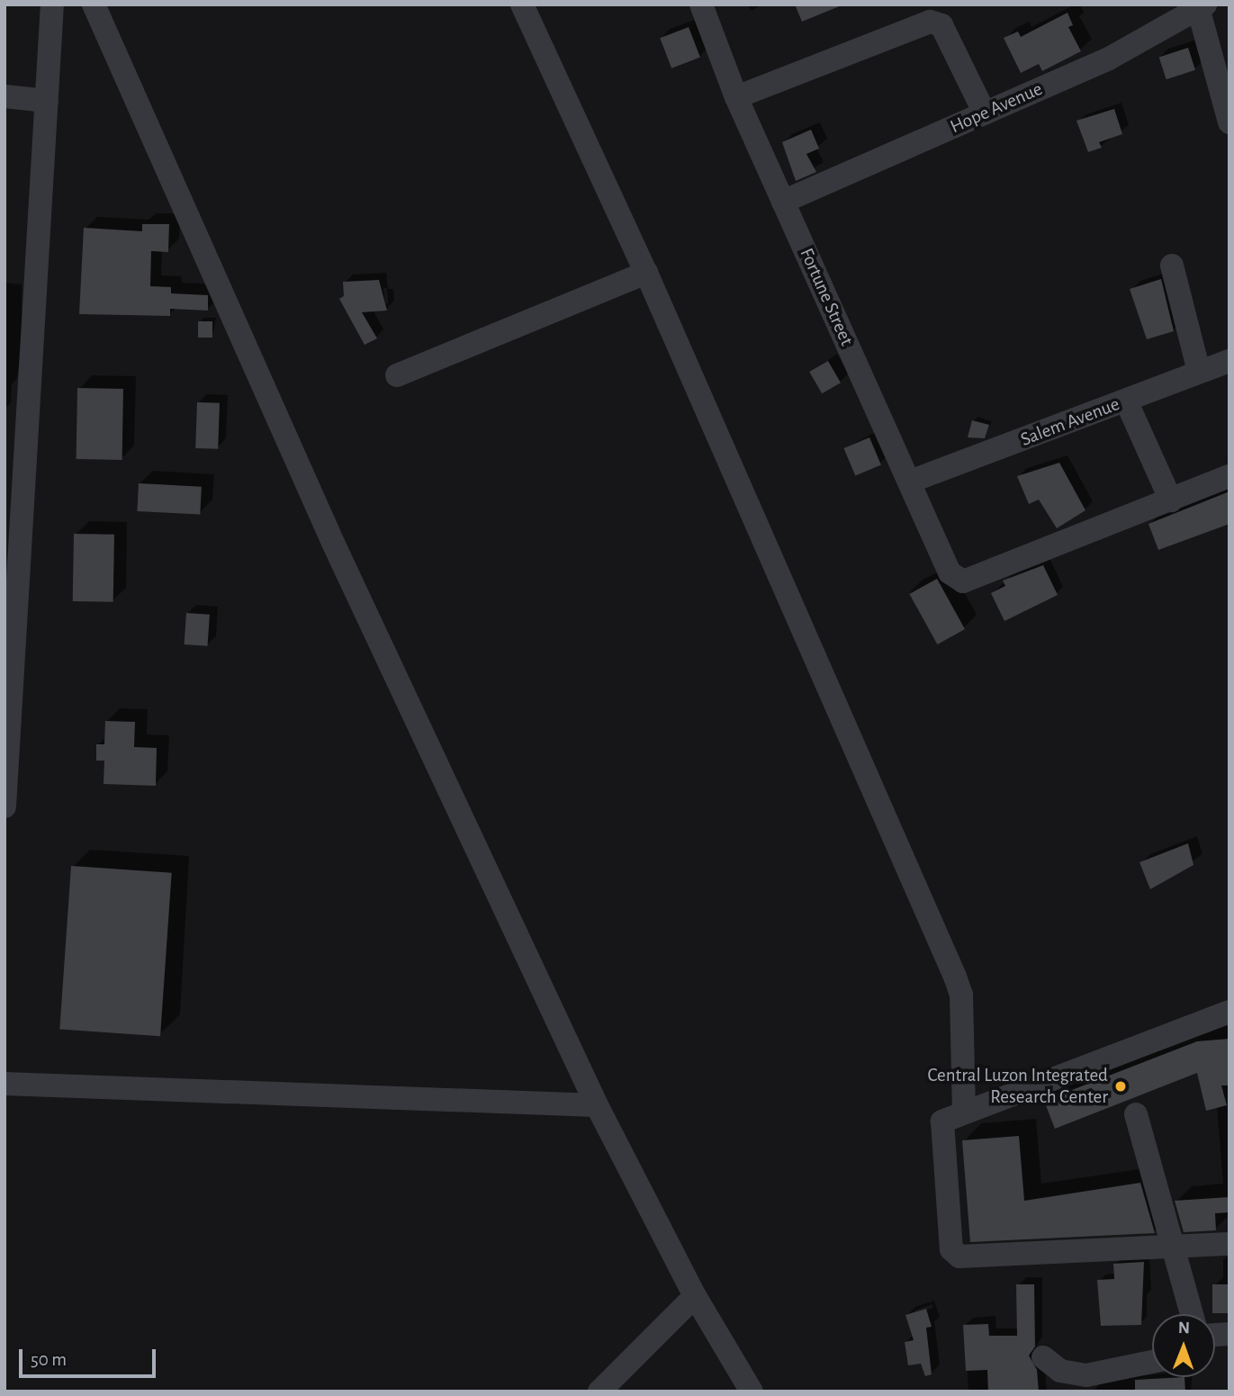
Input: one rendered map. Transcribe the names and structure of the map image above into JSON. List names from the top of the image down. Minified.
{"streets":{"street":["Hope Avenue","Fortune Street","Salem Avenue"]},"crossings":[["Hope Avenue","Fortune Street"],["Fortune Street","Salem Avenue"]],"places":["Central Luzon Integrated Research Center"],"scale_bar":"50 m","north":"top"}
